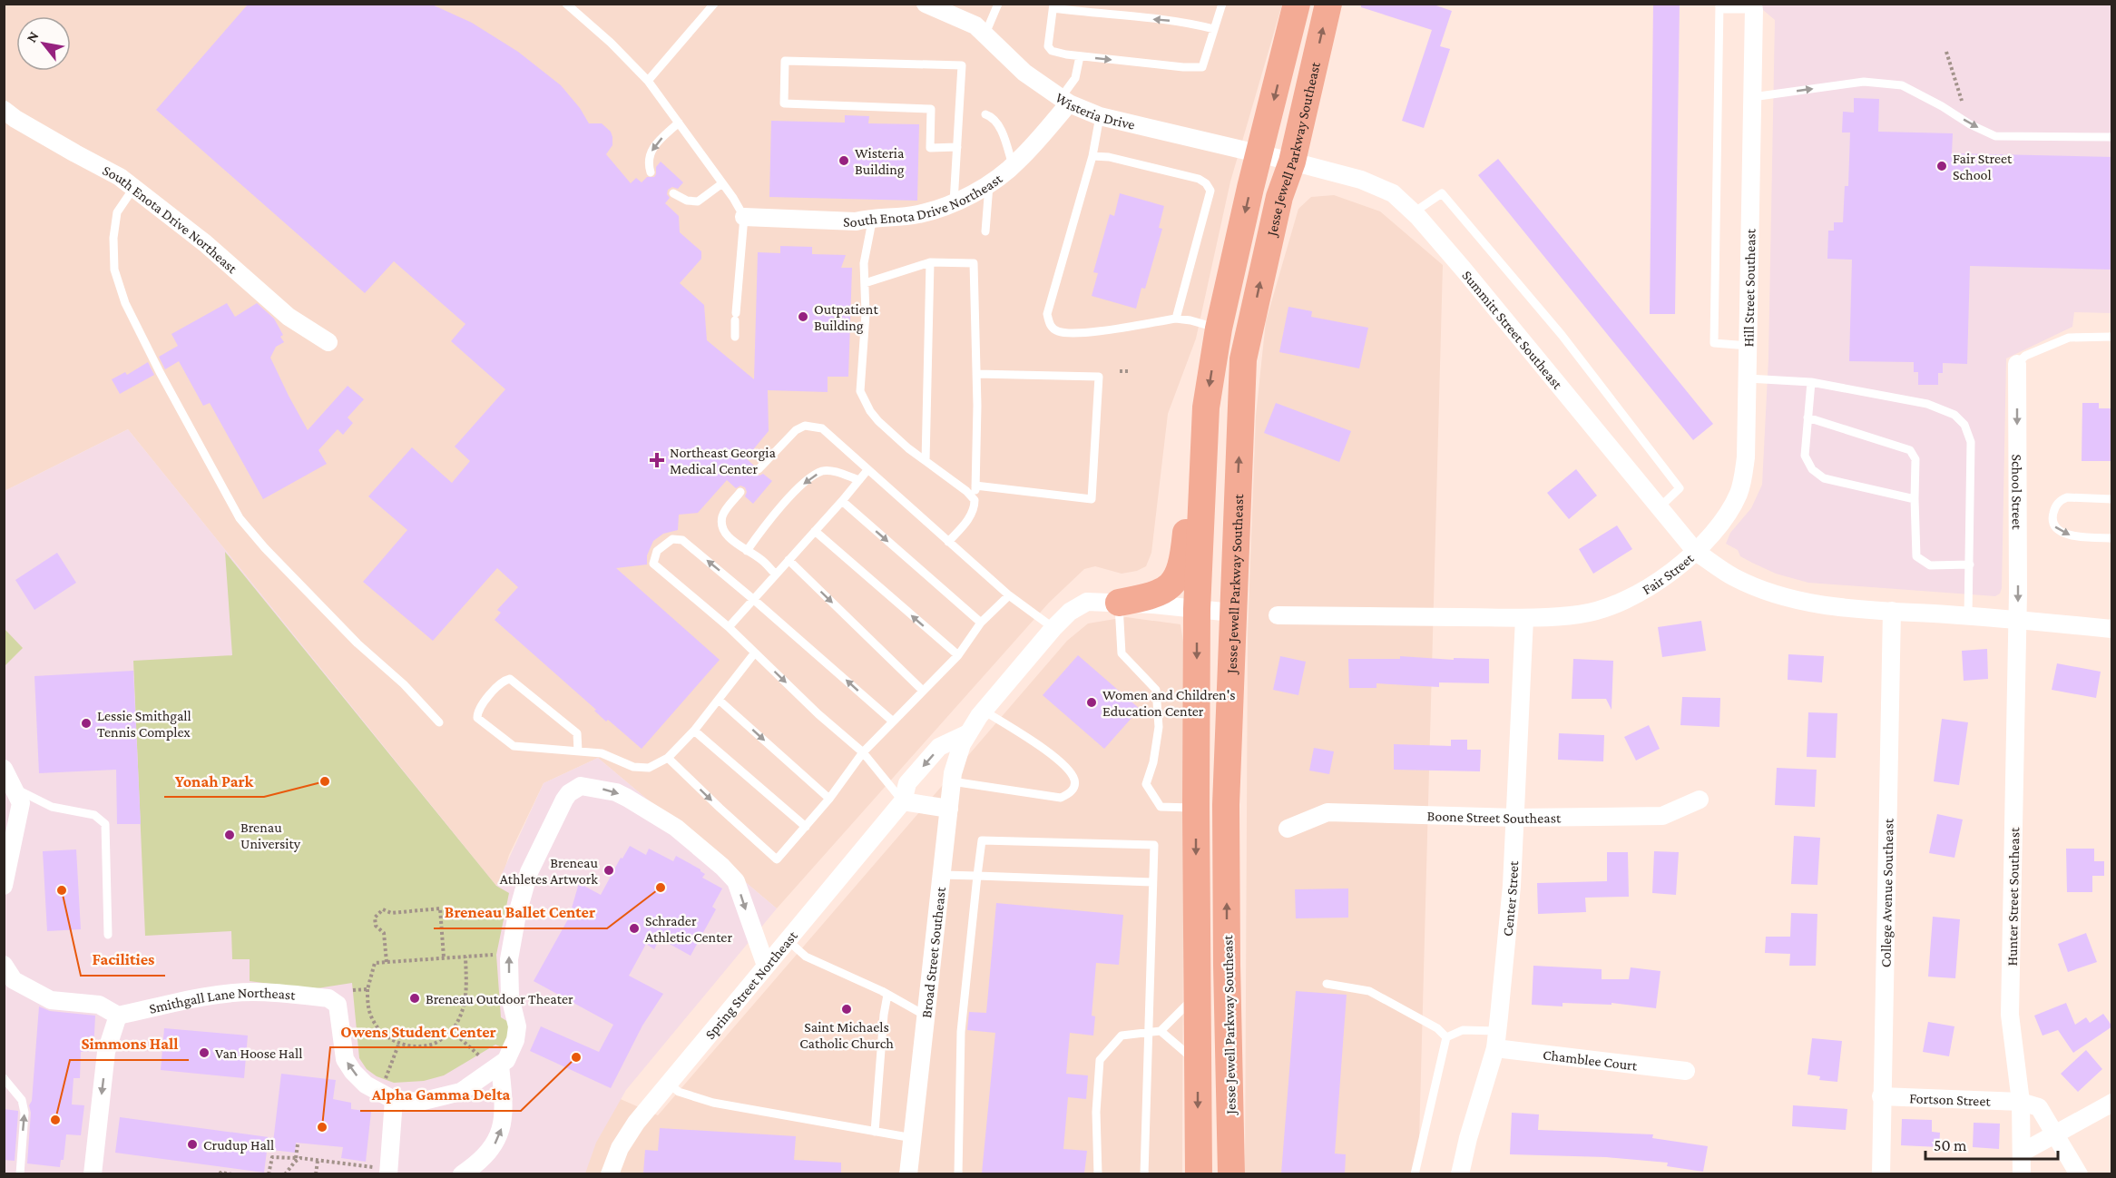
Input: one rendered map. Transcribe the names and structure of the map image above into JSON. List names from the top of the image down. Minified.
{"streets":{"main road":["Jesse Jewell Parkway Southeast"],"street":["Wisteria Drive","South Enota Drive Northeast","Hill Street Southeast","Summitt Street Southeast","School Street","Fair Street","Boone Street Southeast","College Avenue Southeast","Hunter Street Southeast","Center Street","Broad Street Southeast","Spring Street Northeast","Smithgall Lane Northeast","Chamblee Court","Fortson Street"]},"crossings":[["Wisteria Drive","Jesse Jewell Parkway Southeast"],["Wisteria Drive","South Enota Drive Northeast"],["Wisteria Drive","Summitt Street Southeast"],["Jesse Jewell Parkway Southeast","Summitt Street Southeast"],["Jesse Jewell Parkway Southeast","Spring Street Northeast"],["Hill Street Southeast","Summitt Street Southeast"],["Hill Street Southeast","Fair Street"],["Summitt Street Southeast","Fair Street"],["School Street","Fair Street"],["School Street","Hunter Street Southeast"],["Fair Street","College Avenue Southeast"],["Fair Street","Hunter Street Southeast"],["Fair Street","Center Street"],["Boone Street Southeast","Center Street"],["College Avenue Southeast","Fortson Street"],["Hunter Street Southeast","Fortson Street"],["Center Street","Chamblee Court"],["Broad Street Southeast","Spring Street Northeast"]],"one_way":["School Street","Smithgall Lane Northeast"],"places":{"other":["Wisteria Building","Fair Street School","Outpatient Building","Women and Children's Education Center","Lessie Smithgall Tennis Complex","Yonah Park","Brenau University","Breneau Athletes Artwork","Breneau Ballet Center","Facilities","Schrader Athletic Center","Breneau Outdoor Theater","Saint Michaels Catholic Church","Van Hoose Hall","Alpha Gamma Delta","Simmons Hall","Owens Student Center","Crudup Hall"],"health":["Northeast Georgia Medical Center"]},"scale_bar":"50 m","north":"top left"}
